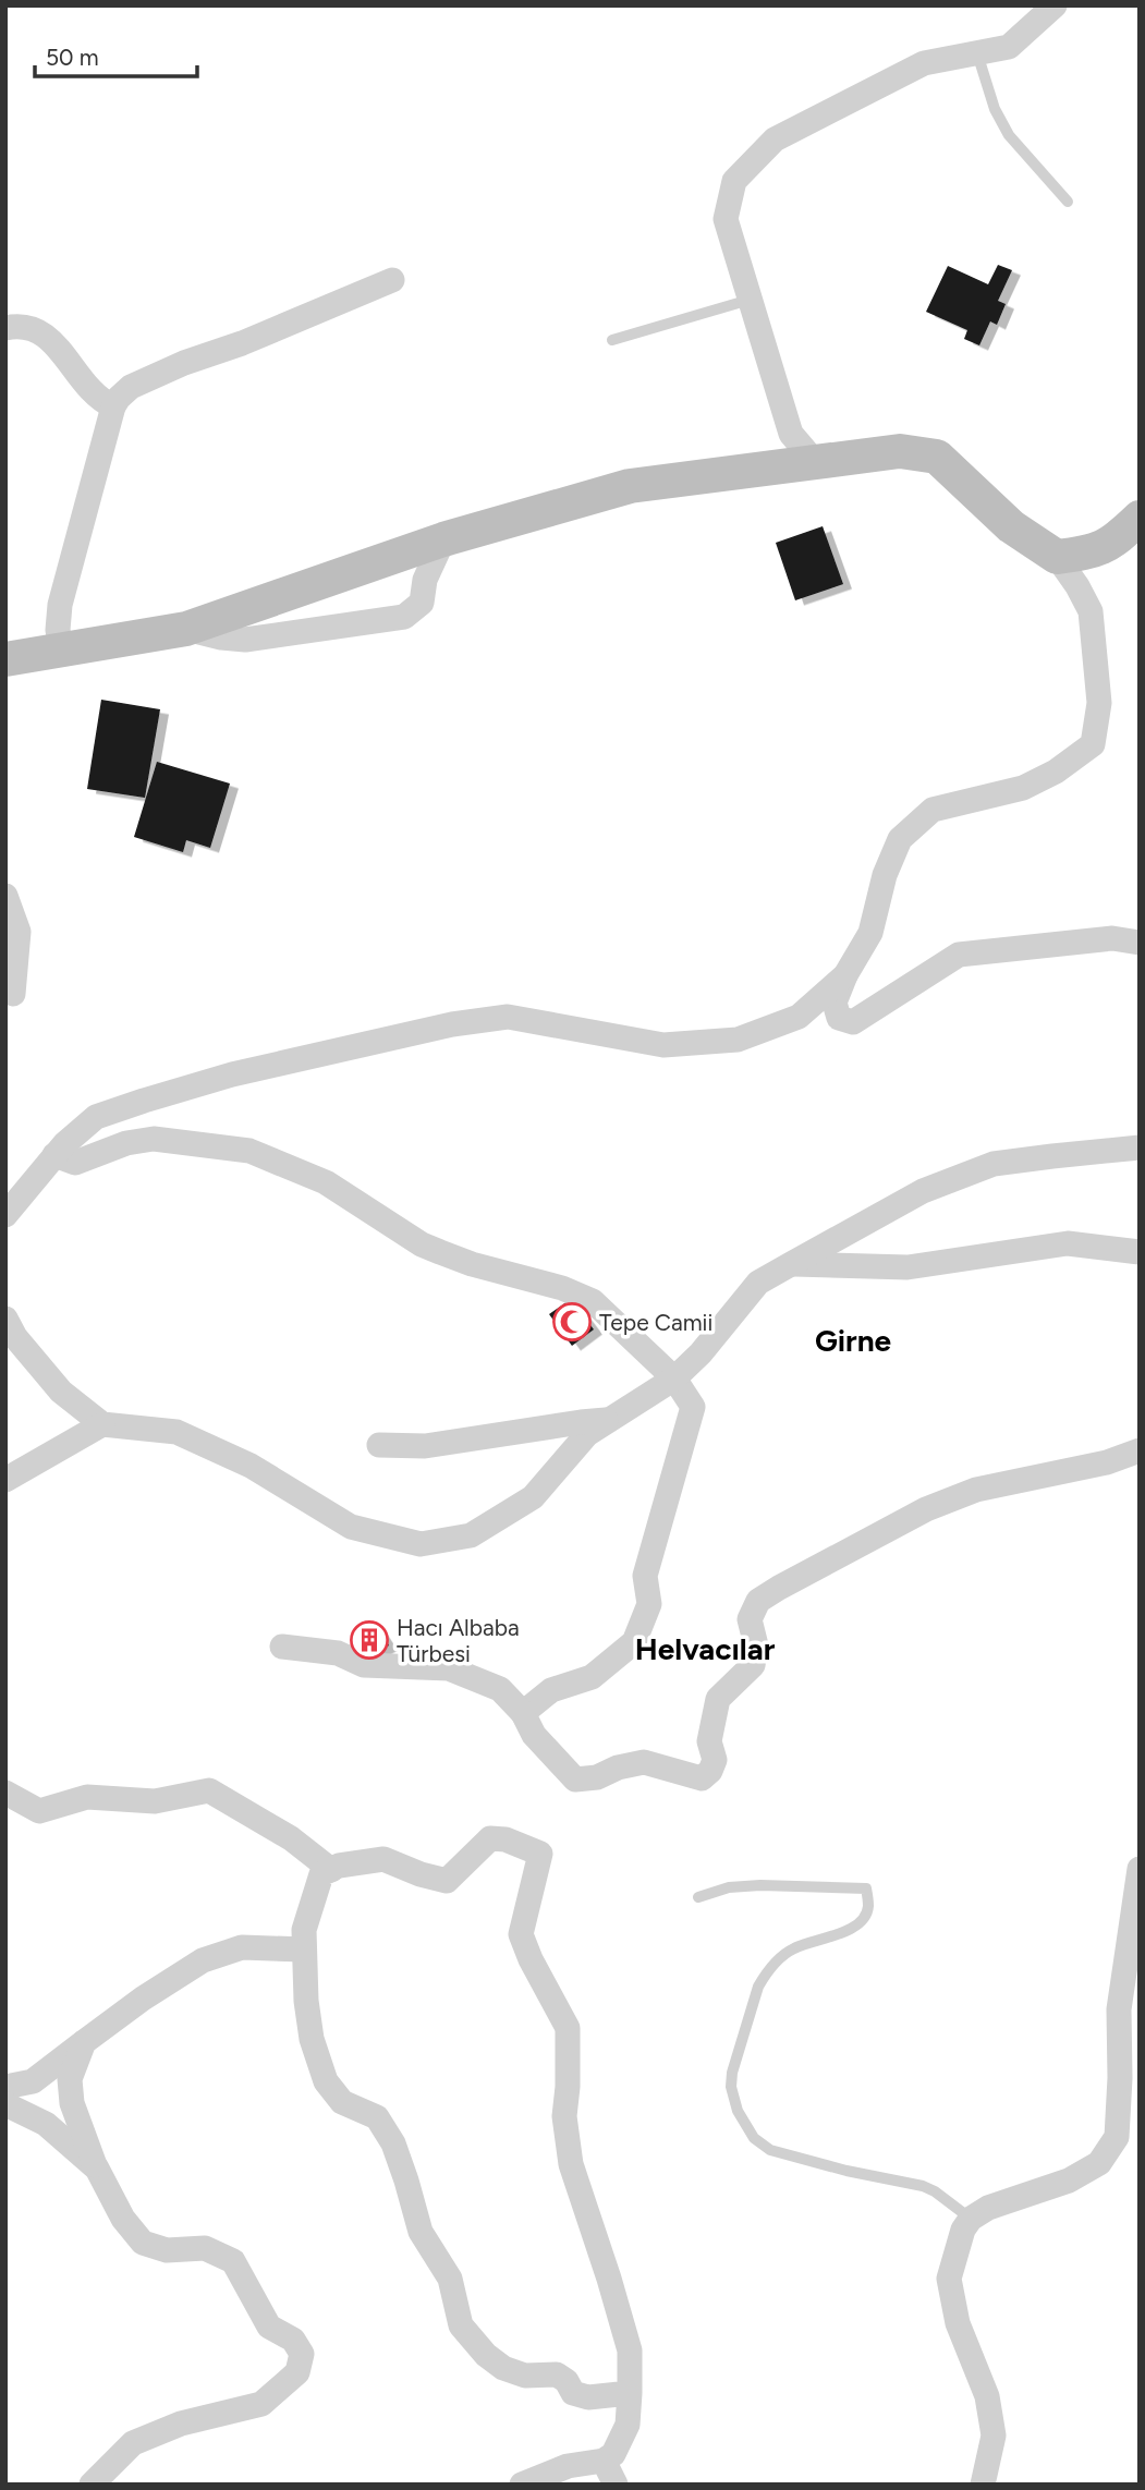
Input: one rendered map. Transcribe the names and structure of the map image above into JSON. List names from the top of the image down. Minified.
{"districts":["Girne","Helvacılar"],"places":{"mosque":["Tepe Camii"],"building":["Hacı Albaba Türbesi"]},"scale_bar":"50 m"}
